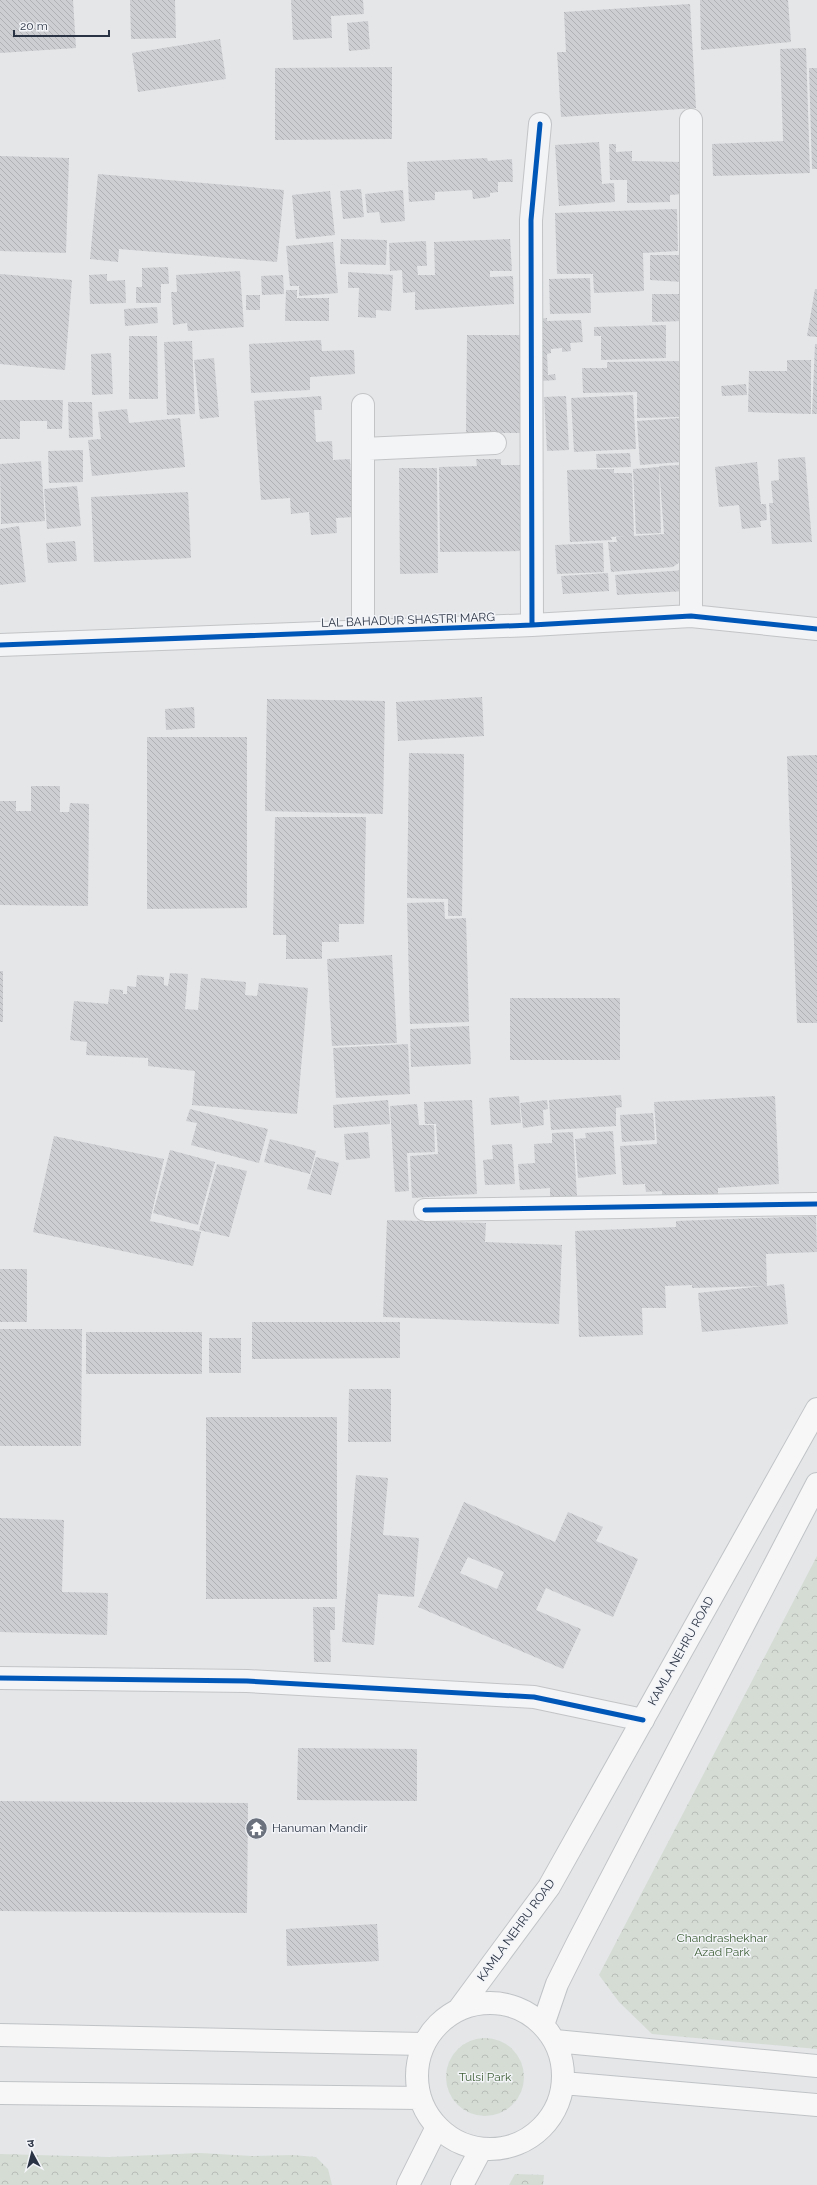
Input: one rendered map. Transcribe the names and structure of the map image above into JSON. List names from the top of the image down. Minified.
{"streets":{"main road":["KAMLA NEHRU ROAD"],"street":["LAL BAHADUR SHASTRI MARG"]},"parks":["Chandrashekhar Azad Park","Tulsi Park"],"places":{"temple":["Hanuman Mandir"]},"scale_bar":"20 m","north":"top"}
